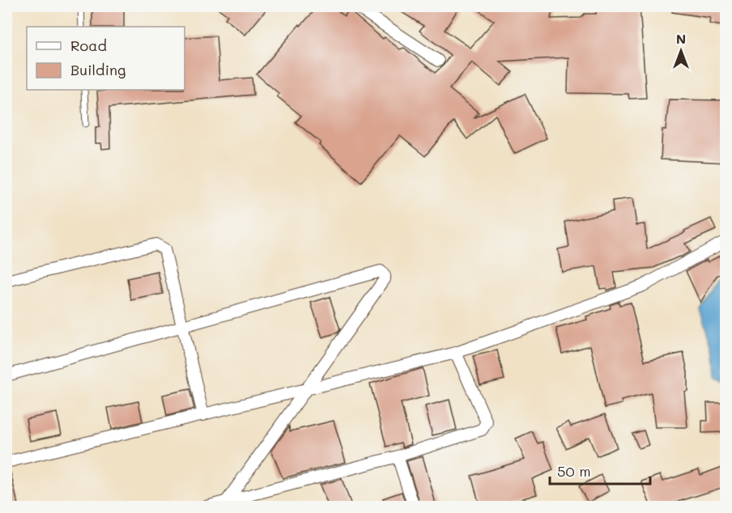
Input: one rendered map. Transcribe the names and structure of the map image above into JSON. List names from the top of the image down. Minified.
{"legend":["Road","Building"],"scale_bar":"50 m","north":"top"}
